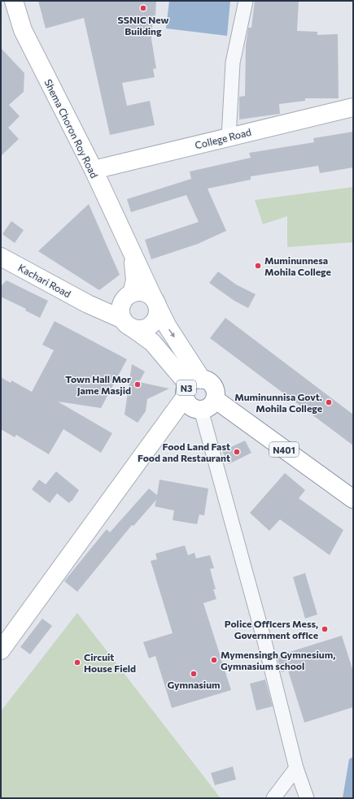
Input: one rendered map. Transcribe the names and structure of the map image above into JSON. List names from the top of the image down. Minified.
{"streets":{"main road":["Shema Choron Roy Road","College Road","Kachari Road","N3","N401"]},"crossings":[["Shema Choron Roy Road","College Road"],["Shema Choron Roy Road","Kachari Road"],["Shema Choron Roy Road","N3"],["Kachari Road","N3"],["Kachari Road","N401"],["N3","N401"]],"places":["SSNIC New Building","Muminunnesa Mohila College","Town Hall Mor Jame Masjid","Muminunnisa Govt. Mohila College","Food Land Fast Food and Restaurant","Police Officers Mess, Government office","Mymensingh Gymnesium, Gymnasium school","Circuit House Field","Gymnasium"]}
